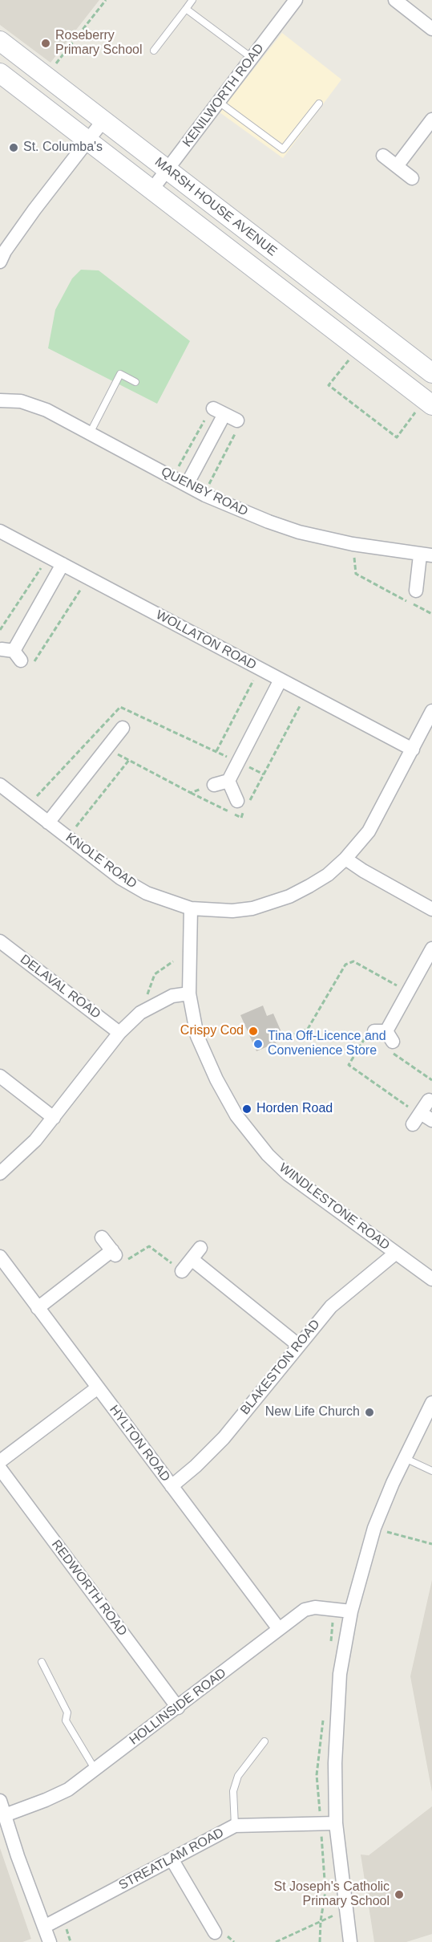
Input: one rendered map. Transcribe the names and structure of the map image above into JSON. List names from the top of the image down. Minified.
{"streets":{"street":["KENILWORTH ROAD","MARSH HOUSE AVENUE","QUENBY ROAD","WOLLATON ROAD","KNOLE ROAD","DELAVAL ROAD","WINDLESTONE ROAD","BLAKESTON ROAD","HYLTON ROAD","REDWORTH ROAD","HOLLINSIDE ROAD","STREATLAM ROAD"]},"crossings":[["KENILWORTH ROAD","MARSH HOUSE AVENUE"],["WOLLATON ROAD","KNOLE ROAD"],["KNOLE ROAD","WINDLESTONE ROAD"],["WINDLESTONE ROAD","BLAKESTON ROAD"],["BLAKESTON ROAD","HYLTON ROAD"],["HYLTON ROAD","HOLLINSIDE ROAD"],["REDWORTH ROAD","HOLLINSIDE ROAD"]],"places":["Roseberry Primary School","St. Columba's","Crispy Cod","Tina Off-Licence and Convenience Store","Horden Road","New Life Church","St Joseph's Catholic Primary School"]}
